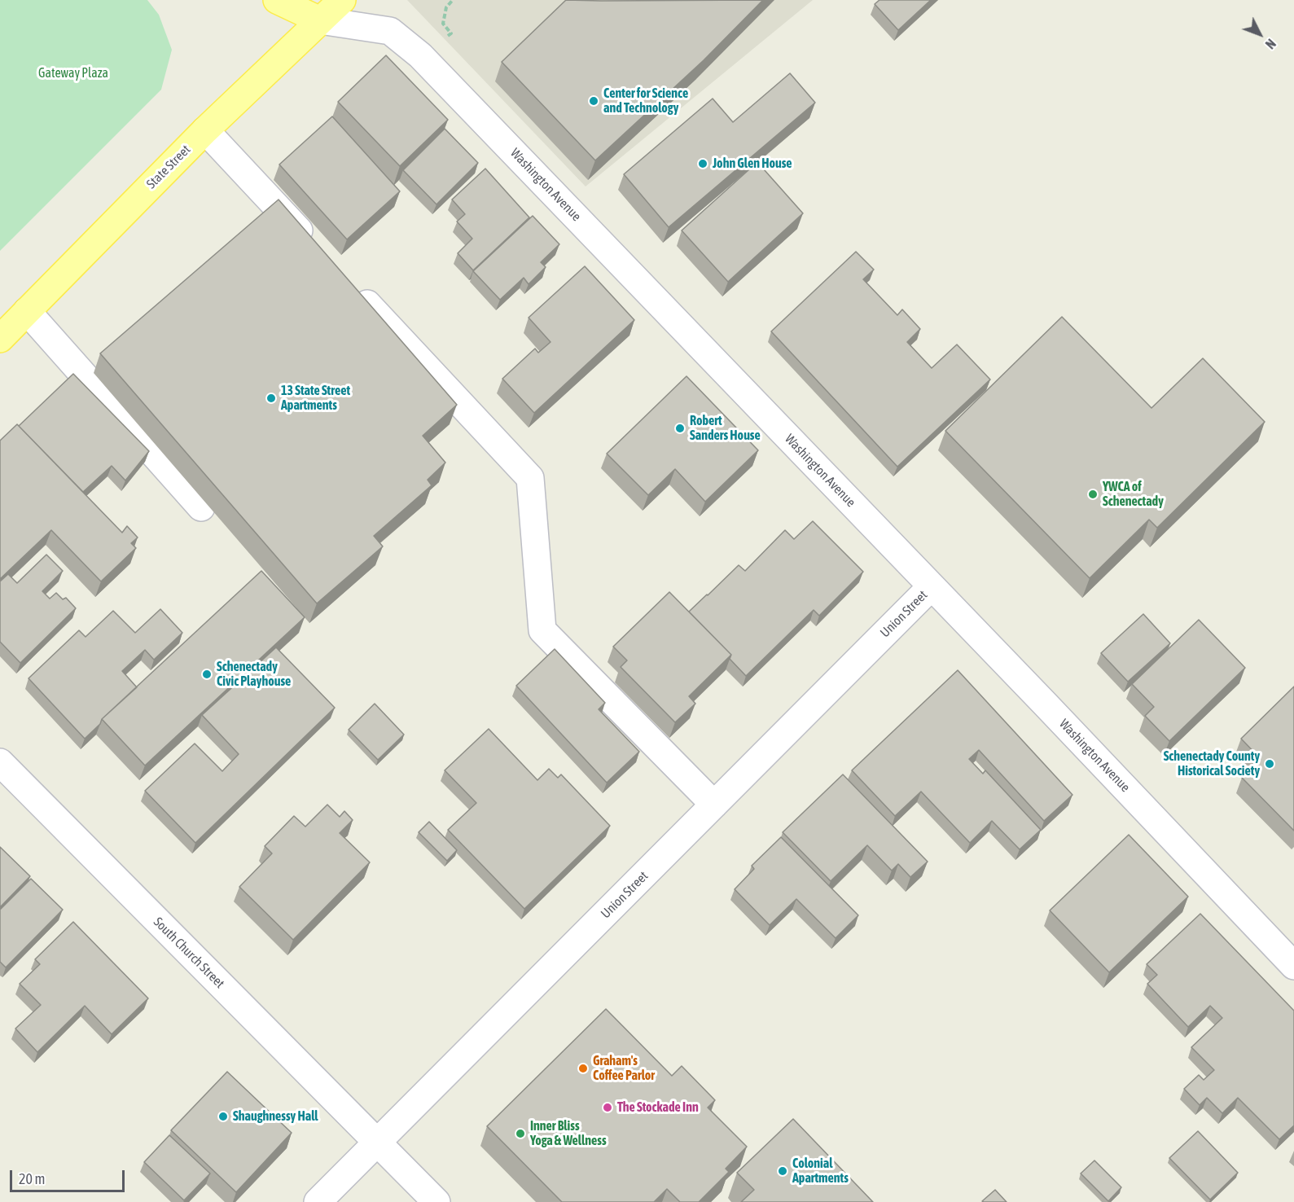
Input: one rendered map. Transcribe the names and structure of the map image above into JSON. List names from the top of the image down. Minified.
{"streets":{"main road":["State Street","Washington Avenue"],"street":["Union Street","South Church Street"]},"crossings":[["State Street","Washington Avenue"],["Washington Avenue","Union Street"],["Union Street","South Church Street"]],"parks":["Gateway Plaza"],"places":["Center for Science and Technology","John Glen House","13 State Street Apartments","Robert Sanders House","YWCA of Schenectady","Schenectady Civic Playhouse","Schenectady County Historical Society","Graham's Coffee Parlor","The Stockade Inn","Shaughnessy Hall","Inner Bliss Yoga & Wellness","Colonial Apartments"],"scale_bar":"20 m","north":"bottom right"}
